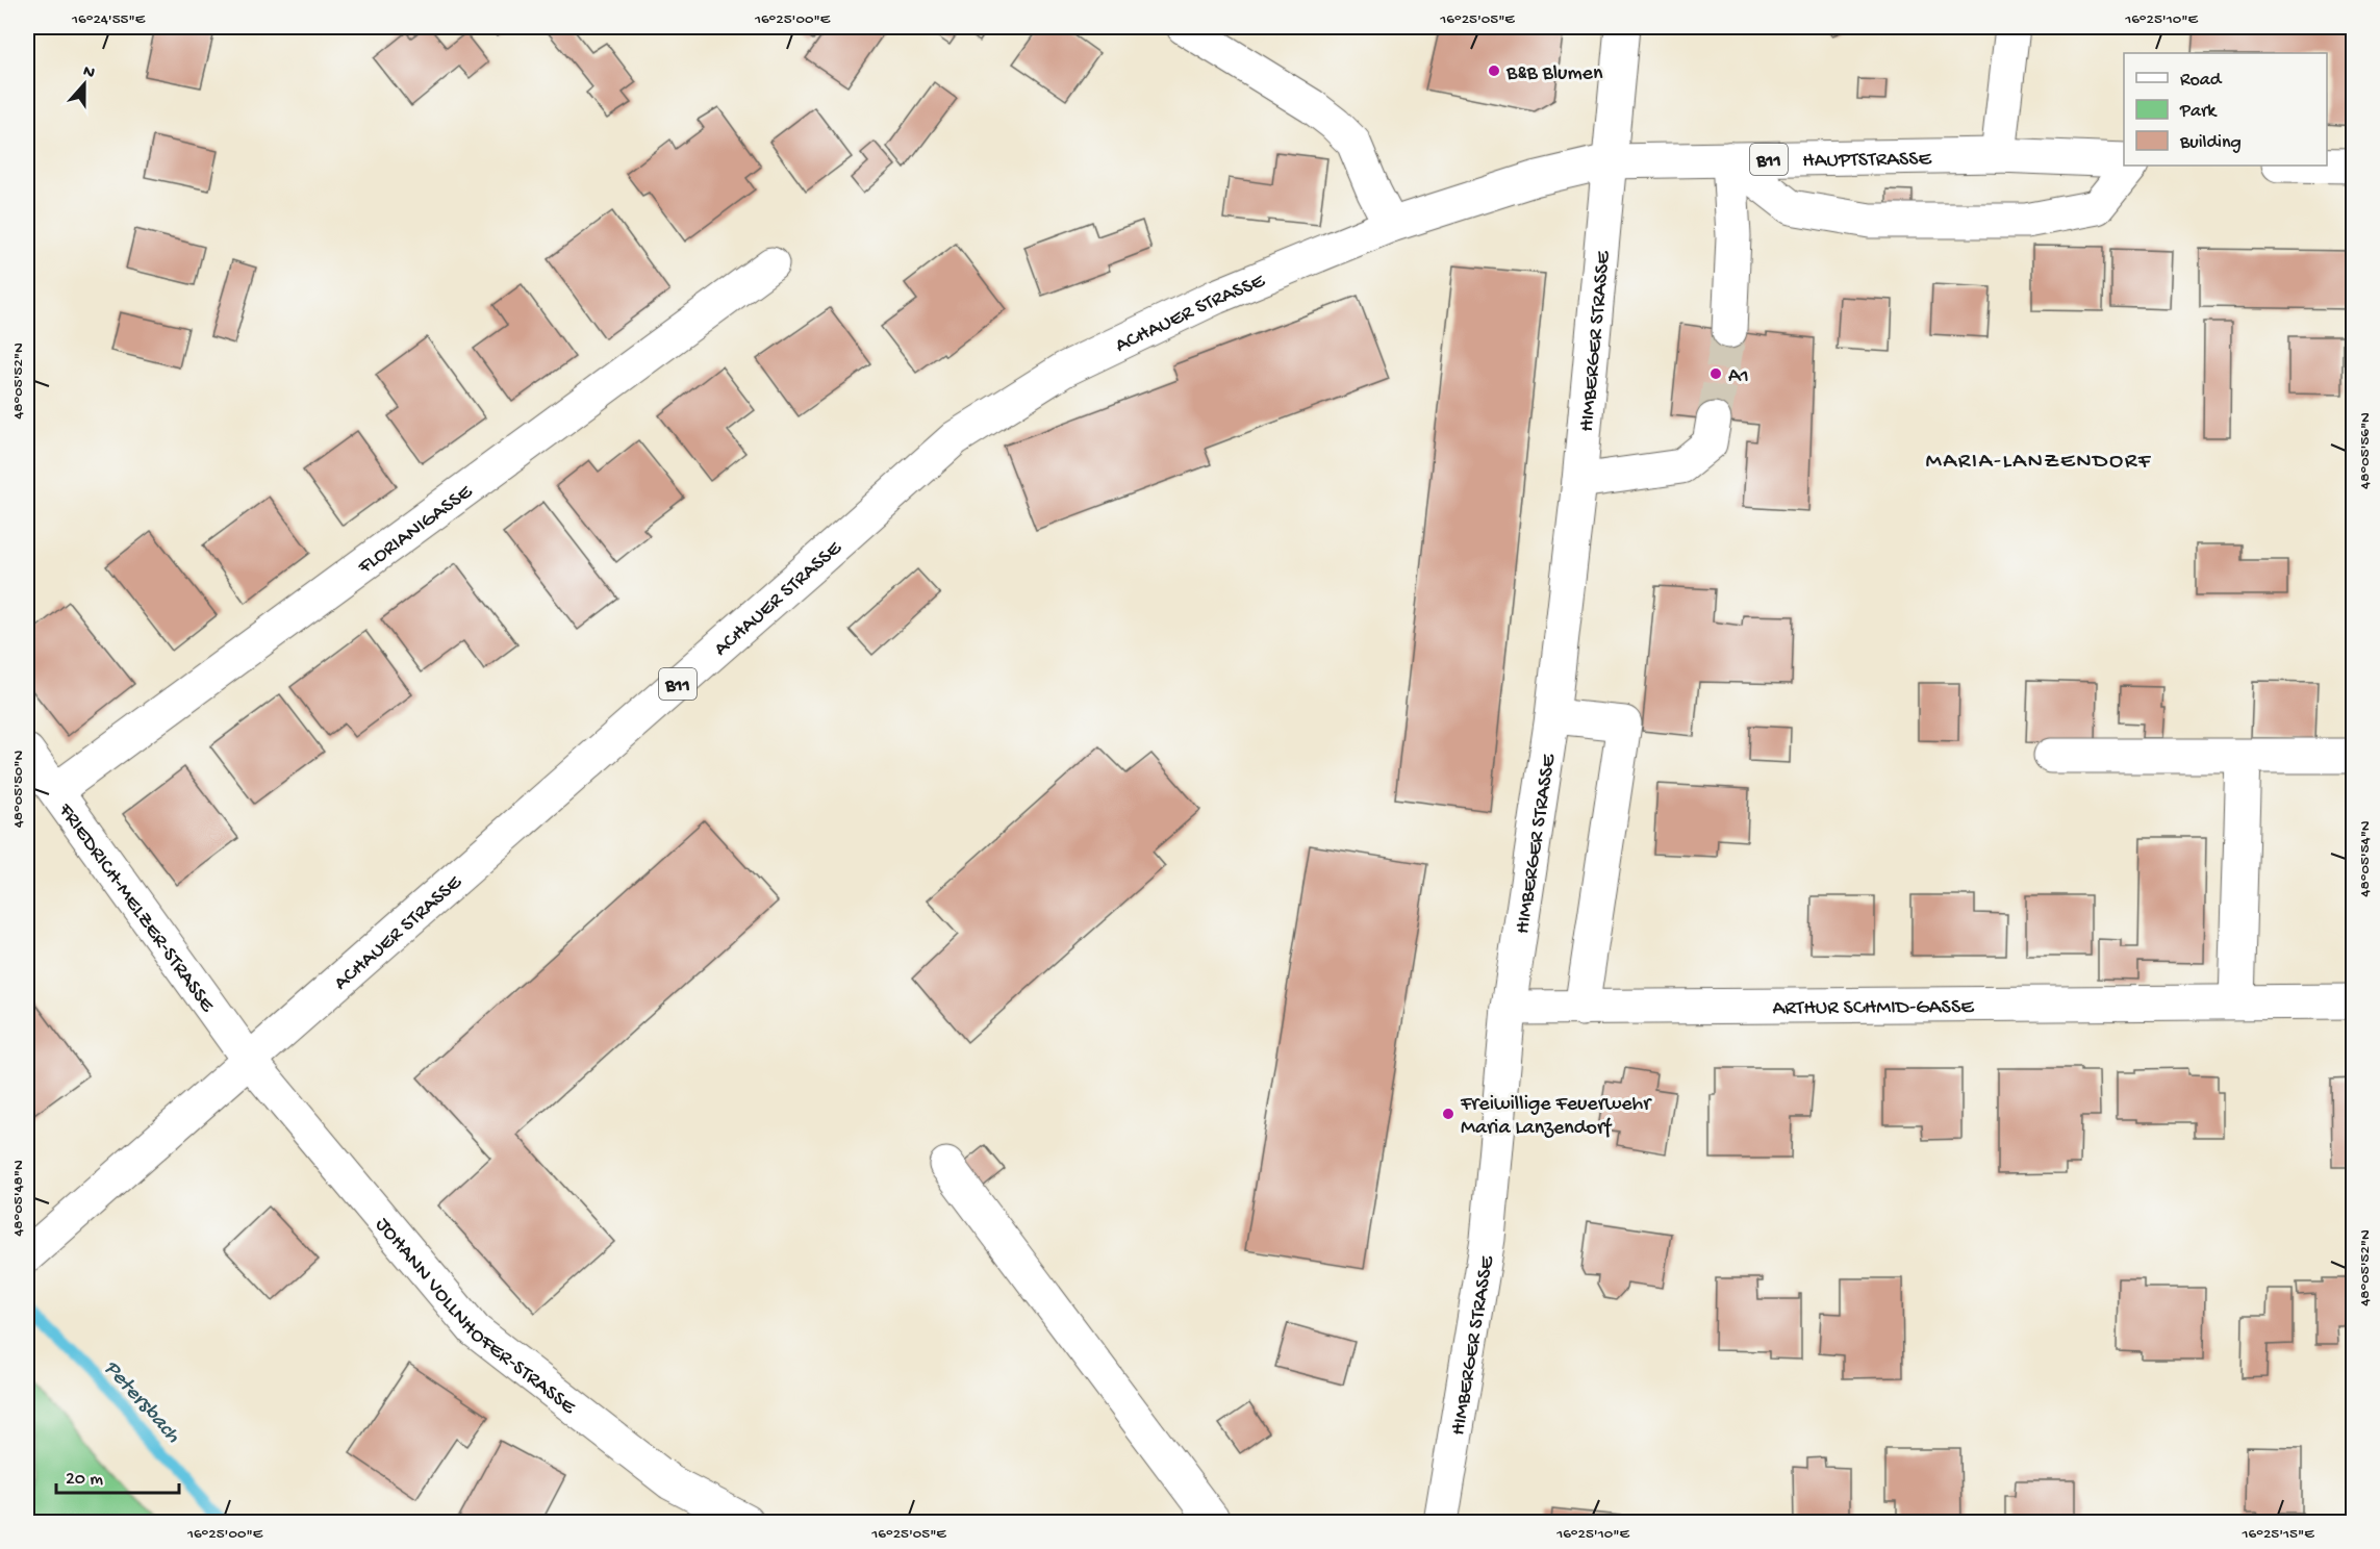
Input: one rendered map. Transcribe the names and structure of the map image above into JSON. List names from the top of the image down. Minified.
{"streets":{"street":["HAUPTSTRASSE","B11","ACHAUER STRASSE","HIMBERGER STRASSE","FLORIANIGASSE","FRIEDRICH-MELZER-STRASSE","ARTHUR SCHMID-GASSE","JOHANN VOLLNHOFER-STRASSE"]},"crossings":[["HAUPTSTRASSE","ACHAUER STRASSE"],["HAUPTSTRASSE","HIMBERGER STRASSE"],["ACHAUER STRASSE","HIMBERGER STRASSE"],["ACHAUER STRASSE","FRIEDRICH-MELZER-STRASSE"],["ACHAUER STRASSE","JOHANN VOLLNHOFER-STRASSE"],["HIMBERGER STRASSE","ARTHUR SCHMID-GASSE"],["FLORIANIGASSE","FRIEDRICH-MELZER-STRASSE"],["FRIEDRICH-MELZER-STRASSE","JOHANN VOLLNHOFER-STRASSE"]],"districts":["MARIA-LANZENDORF"],"water":["Petersbach"],"places":["B&B Blumen","A1","Freiwillige Feuerwehr Maria Lanzendorf"],"legend":["Road","Park","Building"],"scale_bar":"20 m","north":"top","coordinates":["16°24'55\"E","16°25'00\"E","16°25'05\"E","16°25'10\"E","48°05'52\"N","48°05'56\"N","48°05'50\"N","48°05'54\"N","48°05'48\"N","16°25'15\"E"]}
